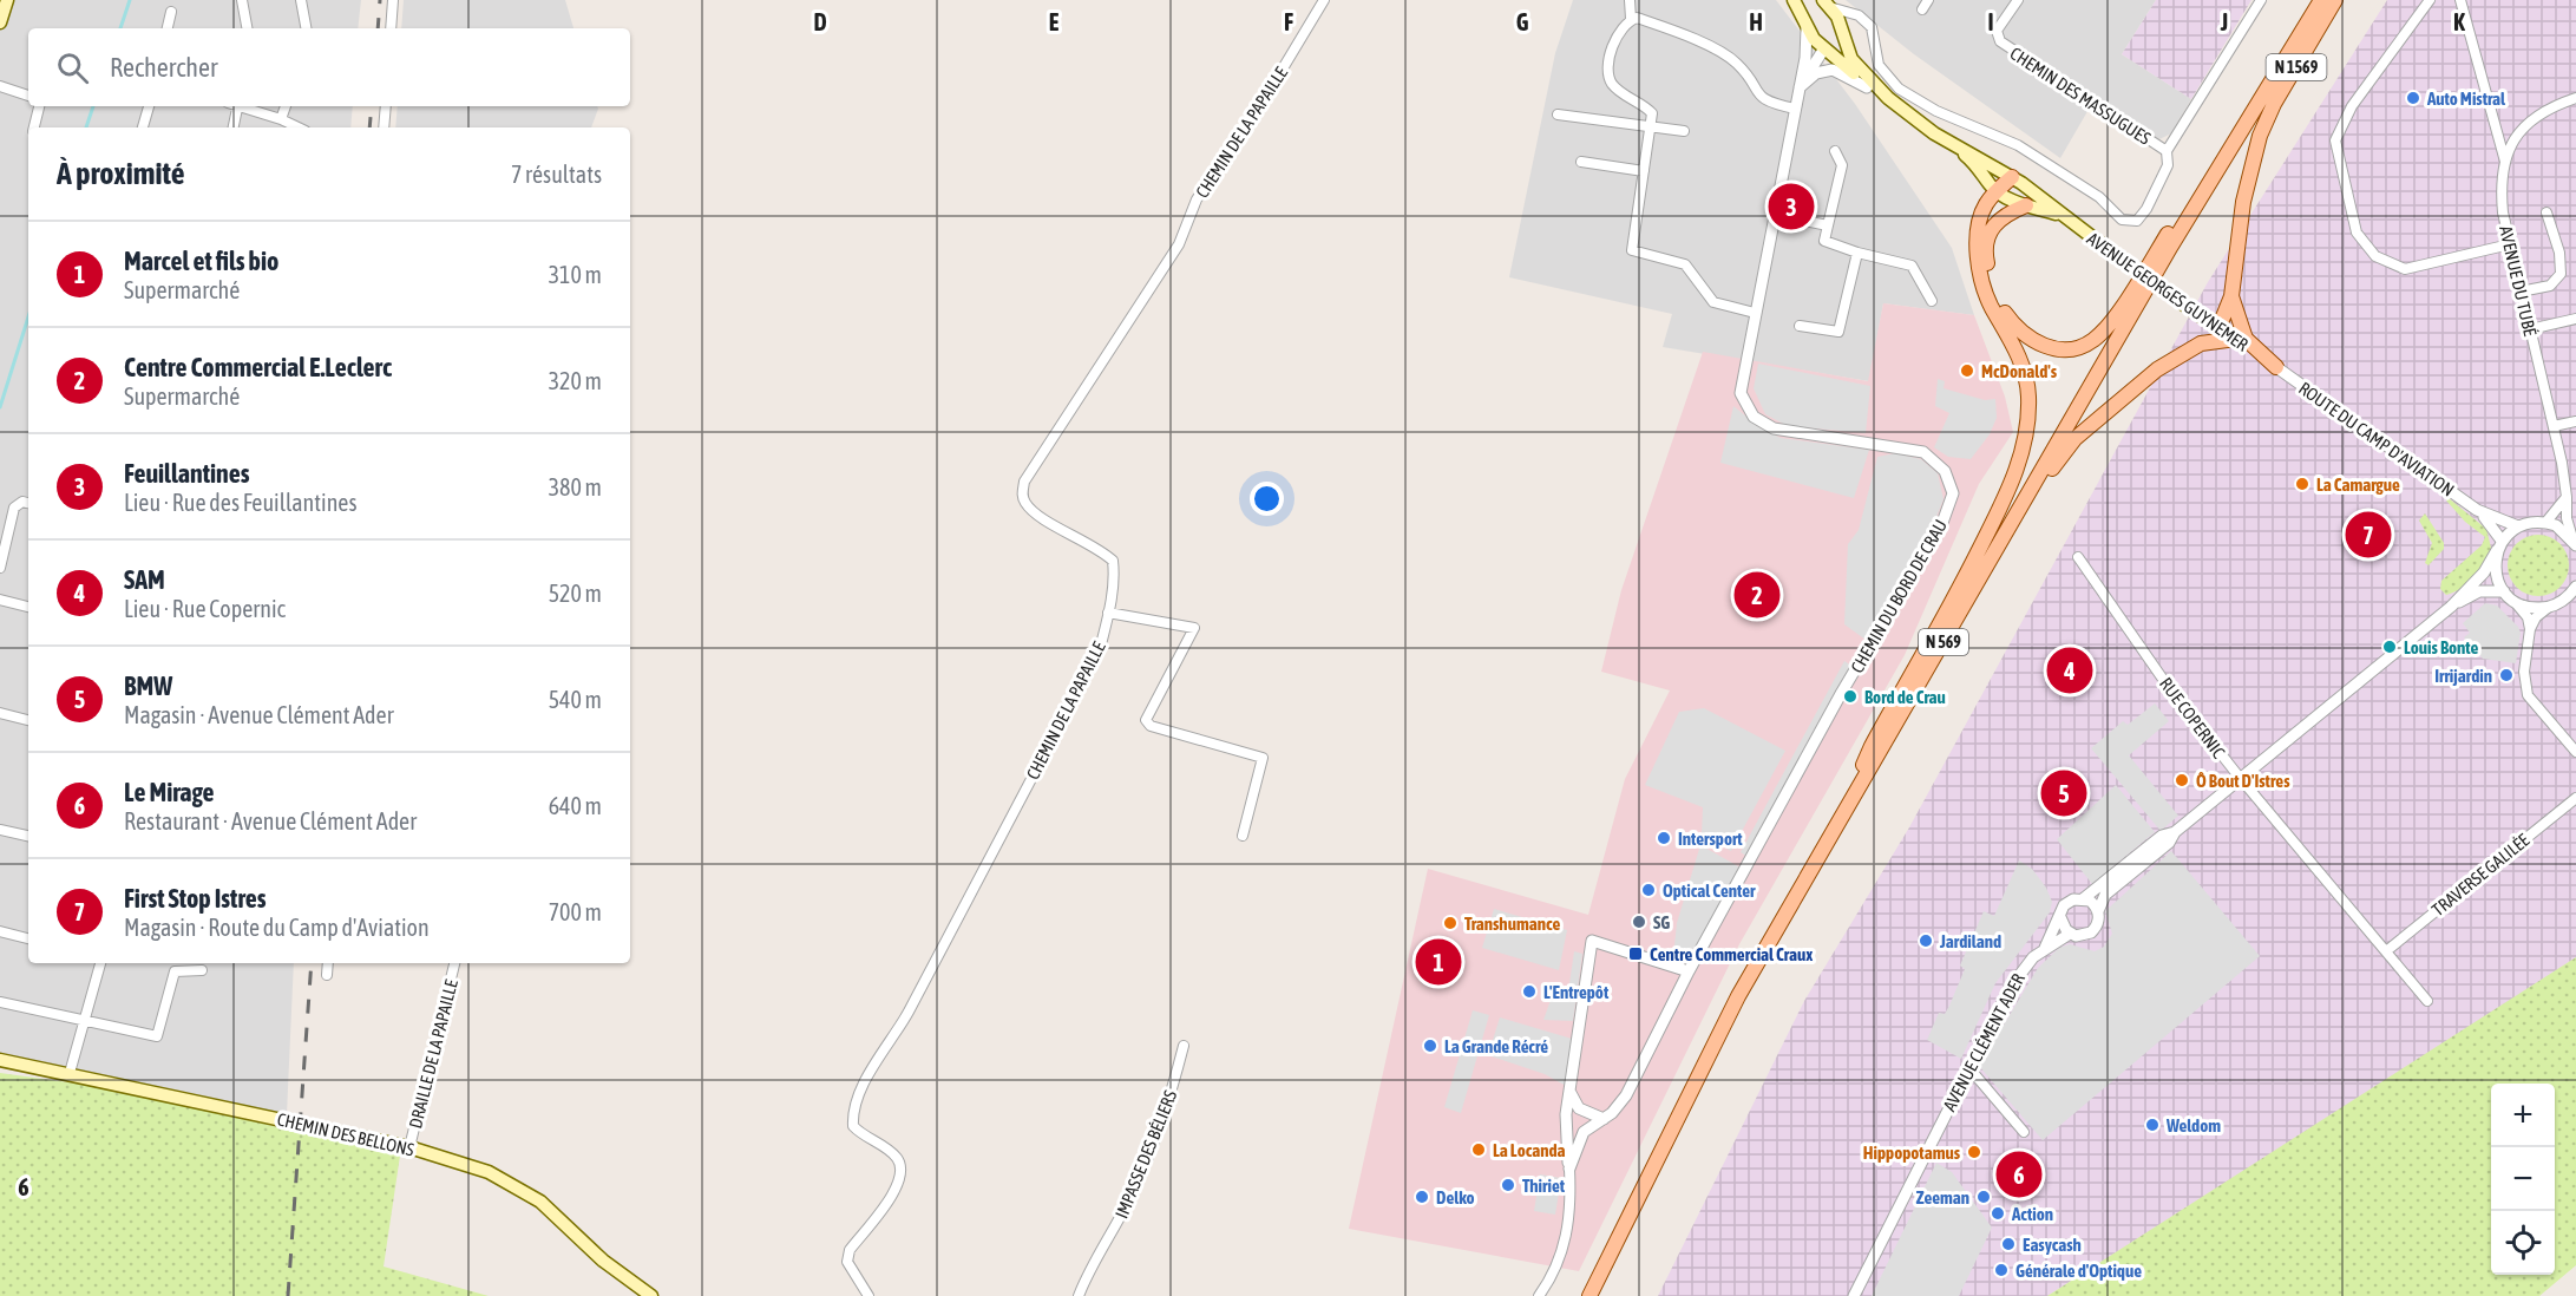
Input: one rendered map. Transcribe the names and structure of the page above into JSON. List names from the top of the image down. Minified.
{"streets":{"main road":["N 1569","AVENUE GEORGES GUYNEMER","N 569","CHEMIN DES BELLONS"],"street":["CHEMIN DES MASSUGUES","CHEMIN DE LA PAPAILLE","AVENUE DU TUBÉ","ROUTE DU CAMP D'AVIATION","CHEMIN DU BORD DE CRAU","RUE COPERNIC","TRAVERSE GALILÉE","AVENUE CLÉMENT ADER","DRAILLE DE LA PAPAILLE","IMPASSE DES BÉLIERS"]},"crossings":[["AVENUE GEORGES GUYNEMER","ROUTE DU CAMP D'AVIATION"],["AVENUE GEORGES GUYNEMER","CHEMIN DU BORD DE CRAU"],["AVENUE GEORGES GUYNEMER","N 569"],["RUE COPERNIC","TRAVERSE GALILÉE"],["DRAILLE DE LA PAPAILLE","CHEMIN DES BELLONS"]],"places":{"other":["Auto Mistral","McDonald's","La Camargue","Louis Bonte","Irrijardin","Bord de Crau","Ô Bout D'Istres","Intersport","Optical Center","SG","Transhumance","Jardiland","L'Entrepôt","La Grande Récré","Weldom","La Locanda","Hippopotamus","Thiriet","Delko","Zeeman","Action","Easycash","Générale d'Optique"],"transit":["Centre Commercial Craux"]},"page":{"search":"Rechercher","heading":["À proximité","7 résultats"],"pins":["3","7","2","4","5","1","6"],"list":[{"mark":"1","name":"Marcel et fils bio","note":"Supermarché","value":"310 m"},{"mark":"2","name":"Centre Commercial E.Leclerc","note":"Supermarché","value":"320 m"},{"mark":"3","name":"Feuillantines","note":"Lieu · Rue des Feuillantines","value":"380 m"},{"mark":"4","name":"SAM","note":"Lieu · Rue Copernic","value":"520 m"},{"mark":"5","name":"BMW","note":"Magasin · Avenue Clément Ader","value":"540 m"},{"mark":"6","name":"Le Mirage","note":"Restaurant · Avenue Clément Ader","value":"640 m"},{"mark":"7","name":"First Stop Istres","note":"Magasin · Route du Camp d'Aviation","value":"700 m"}],"map_buttons":["+","−"]},"grid":{"columns":["D","E","F","G","H","I","J","K"],"rows":["6"]}}
